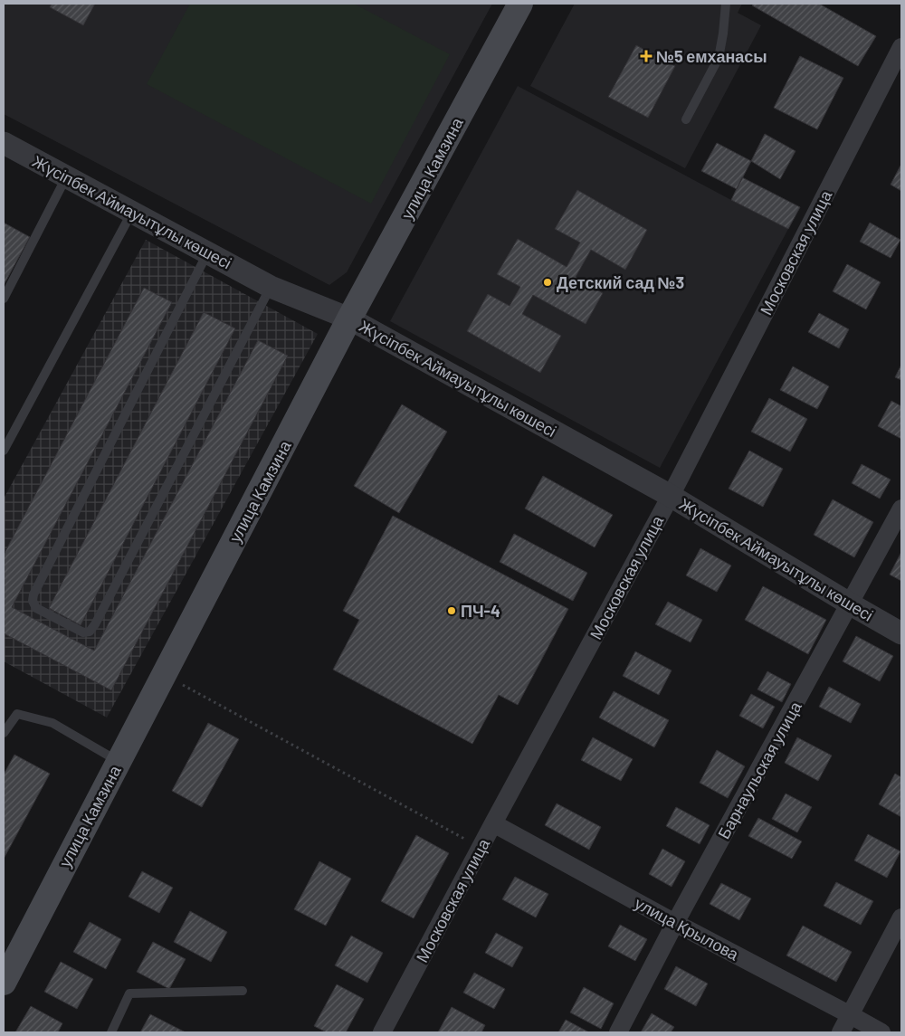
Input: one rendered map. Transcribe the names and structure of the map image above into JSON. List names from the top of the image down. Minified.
{"streets":{"main road":["улица Камзина"],"street":["Жүсіпбек Аймауытұлы көшесі","Московская улица","Барнаульская улица","улица Крылова"]},"crossings":[["улица Камзина","Жүсіпбек Аймауытұлы көшесі"],["Жүсіпбек Аймауытұлы көшесі","Московская улица"],["Жүсіпбек Аймауытұлы көшесі","Барнаульская улица"],["Московская улица","улица Крылова"],["Барнаульская улица","улица Крылова"]],"places":{"health":["№5 емханасы"],"other":["Детский сад №3","ПЧ-4"]}}
